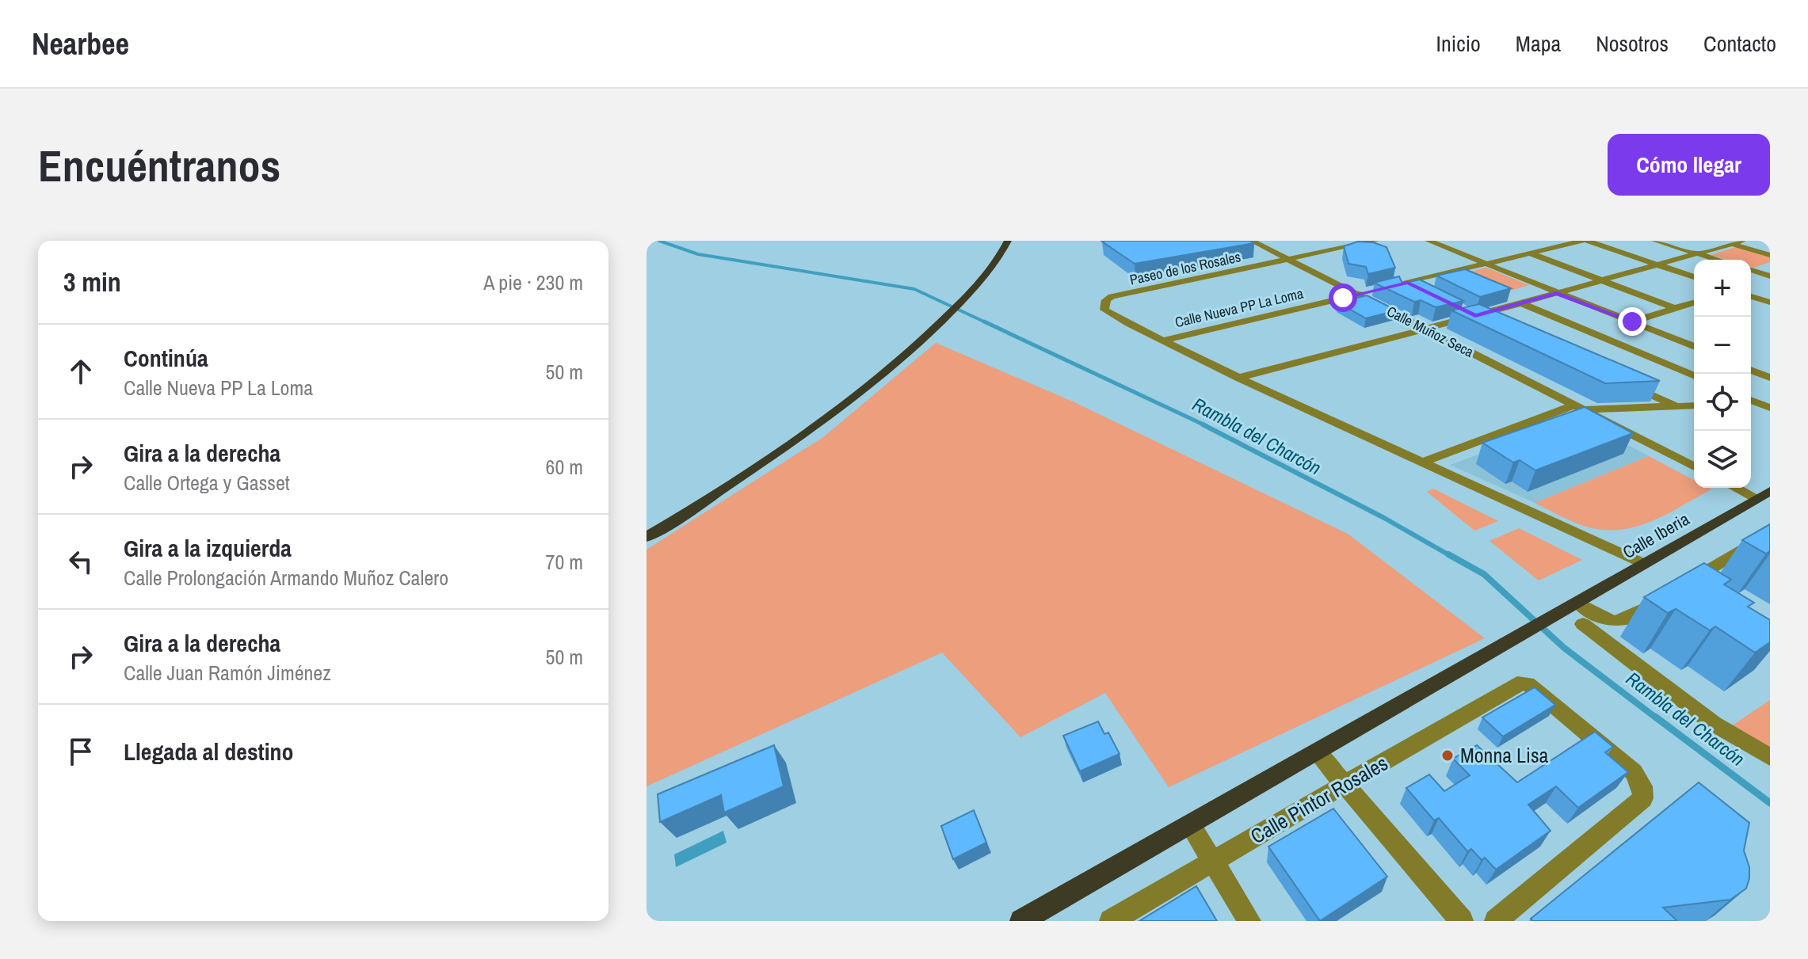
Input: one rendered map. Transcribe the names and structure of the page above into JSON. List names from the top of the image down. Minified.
{"streets":{"main road":["Calle Iberia"],"street":["Paseo de los Rosales","Calle Nueva PP La Loma","Calle Muñoz Seca","Calle Pintor Rosales"]},"crossings":[["Paseo de los Rosales","Calle Muñoz Seca"],["Calle Nueva PP La Loma","Calle Muñoz Seca"]],"water":["Rambla del Charcón"],"places":["Monna Lisa"],"page":{"header":"Nearbee","nav":["Inicio","Mapa","Nosotros","Contacto"],"buttons":"Cómo llegar","title":"Encuéntranos","heading":["3 min","A pie · 230 m"],"map_buttons":["+","−"],"list":[["Continúa","Calle Nueva PP La Loma","50 m"],["Gira a la derecha","Calle Ortega y Gasset","60 m"],["Gira a la izquierda","Calle Prolongación Armando Muñoz Calero","70 m"],["Gira a la derecha","Calle Juan Ramón Jiménez","50 m"],"Llegada al destino"]}}
